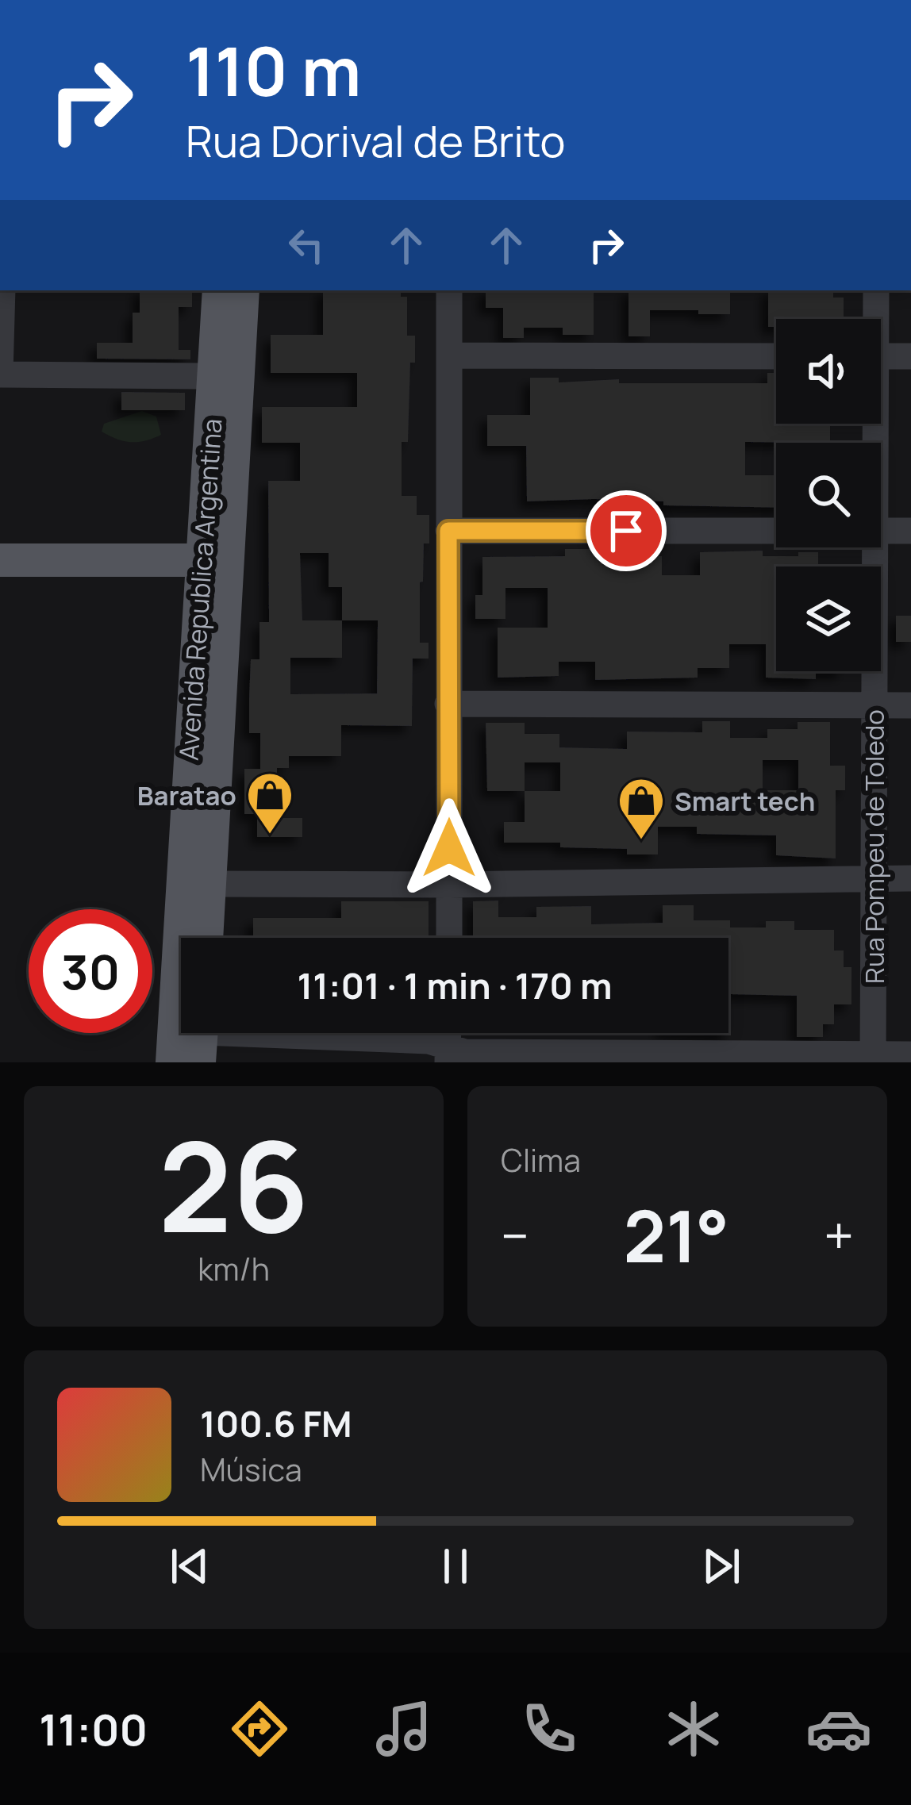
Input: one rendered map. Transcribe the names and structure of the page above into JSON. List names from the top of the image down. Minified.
{"streets":{"main road":["Avenida Republica Argentina"],"street":["Rua Pompeu de Toledo"]},"places":{"shop":["Baratao","Smart tech"]},"page":{"turn":["110 m","Rua Dorival de Brito"],"limit":"30","trip":"11:01 · 1 min · 170 m","tile":[["26","km/h"],"Clima"],"heat":["−","21°","+"],"song":["100.6 FM","Música"],"tabs":"11:00"}}
